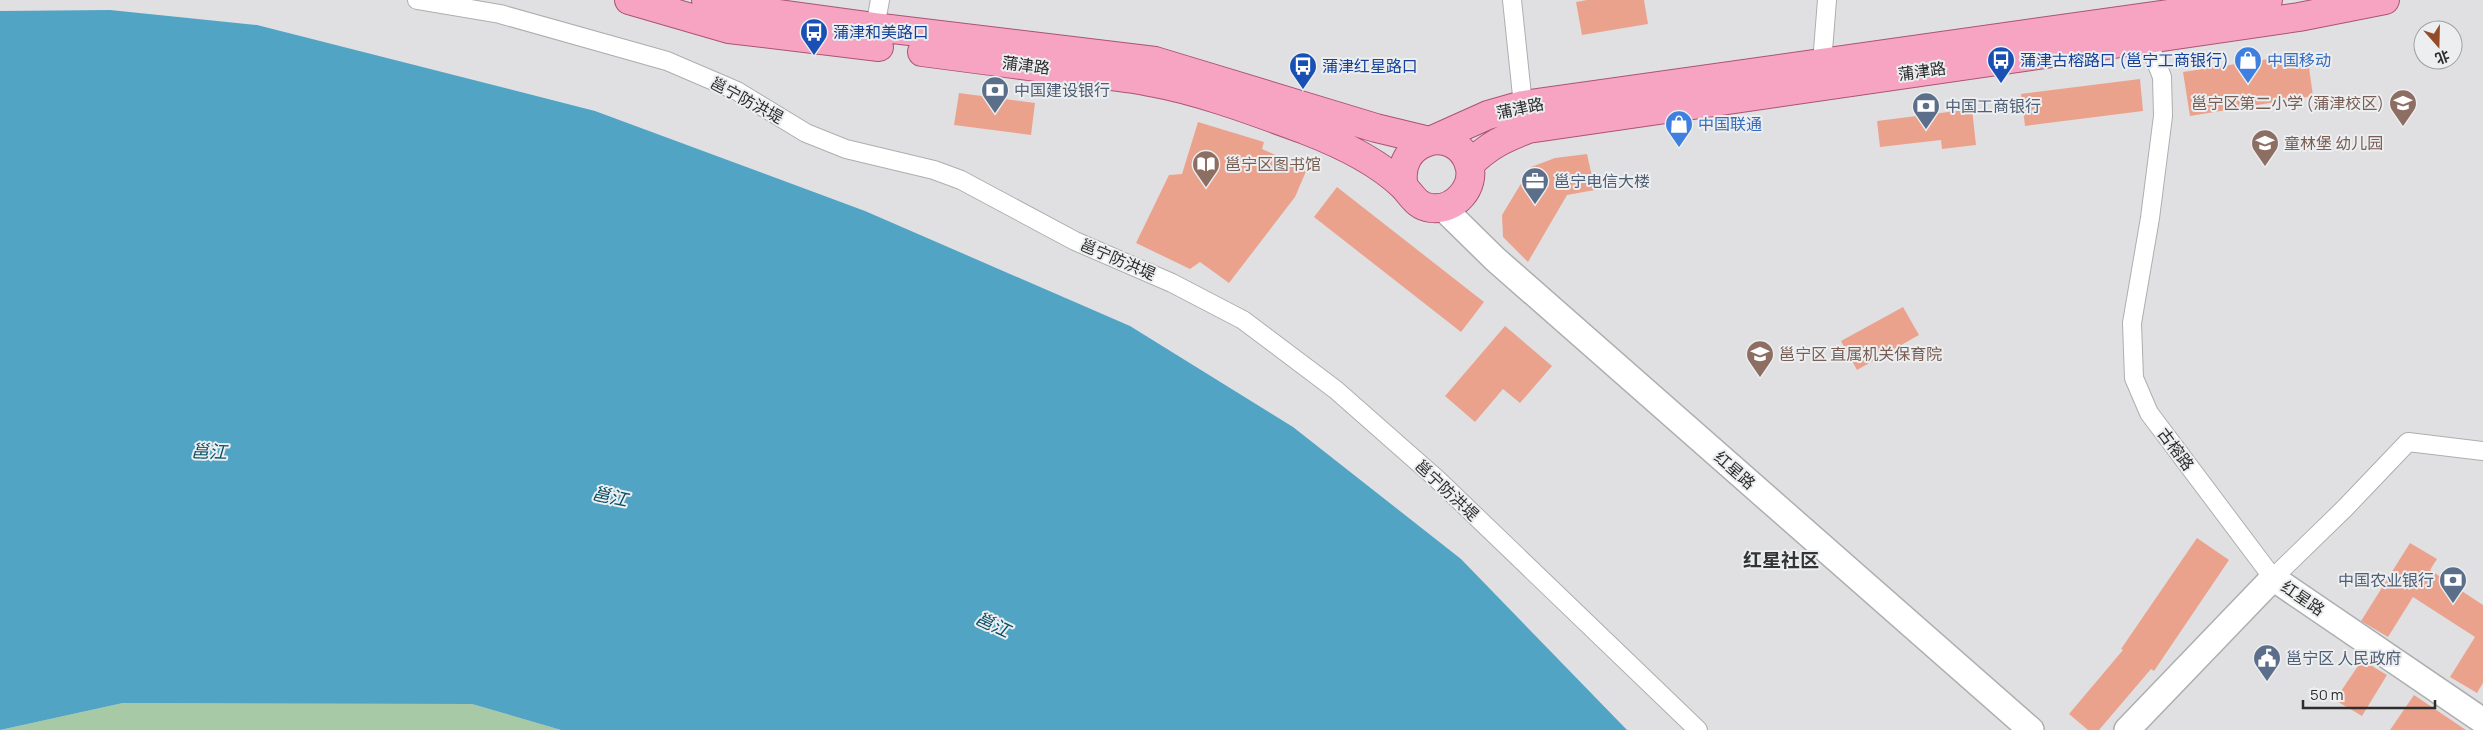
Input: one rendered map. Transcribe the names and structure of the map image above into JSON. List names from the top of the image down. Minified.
{"streets":{"main road":["蒲津路","红星路"],"street":["邕宁防洪堤","古榕路"]},"crossings":[["蒲津路","古榕路"],["蒲津路","红星路"],["古榕路","红星路"]],"districts":["红星社区"],"water":["邕江"],"places":{"bus stop":["蒲津和美路口","蒲津古榕路口 (邕宁工商银行)","蒲津红星路口"],"shop":["中国移动","中国联通"],"bank":["中国建设银行","中国工商银行","中国农业银行"],"school or university":["邕宁区第二小学 (蒲津校区)","童林堡 幼儿园","邕宁区 直属机关保育院"],"library":["邕宁区图书馆"],"office":["邕宁电信大楼"],"public building":["邕宁区 人民政府"]},"scale_bar":"50 m","north":"bottom"}
